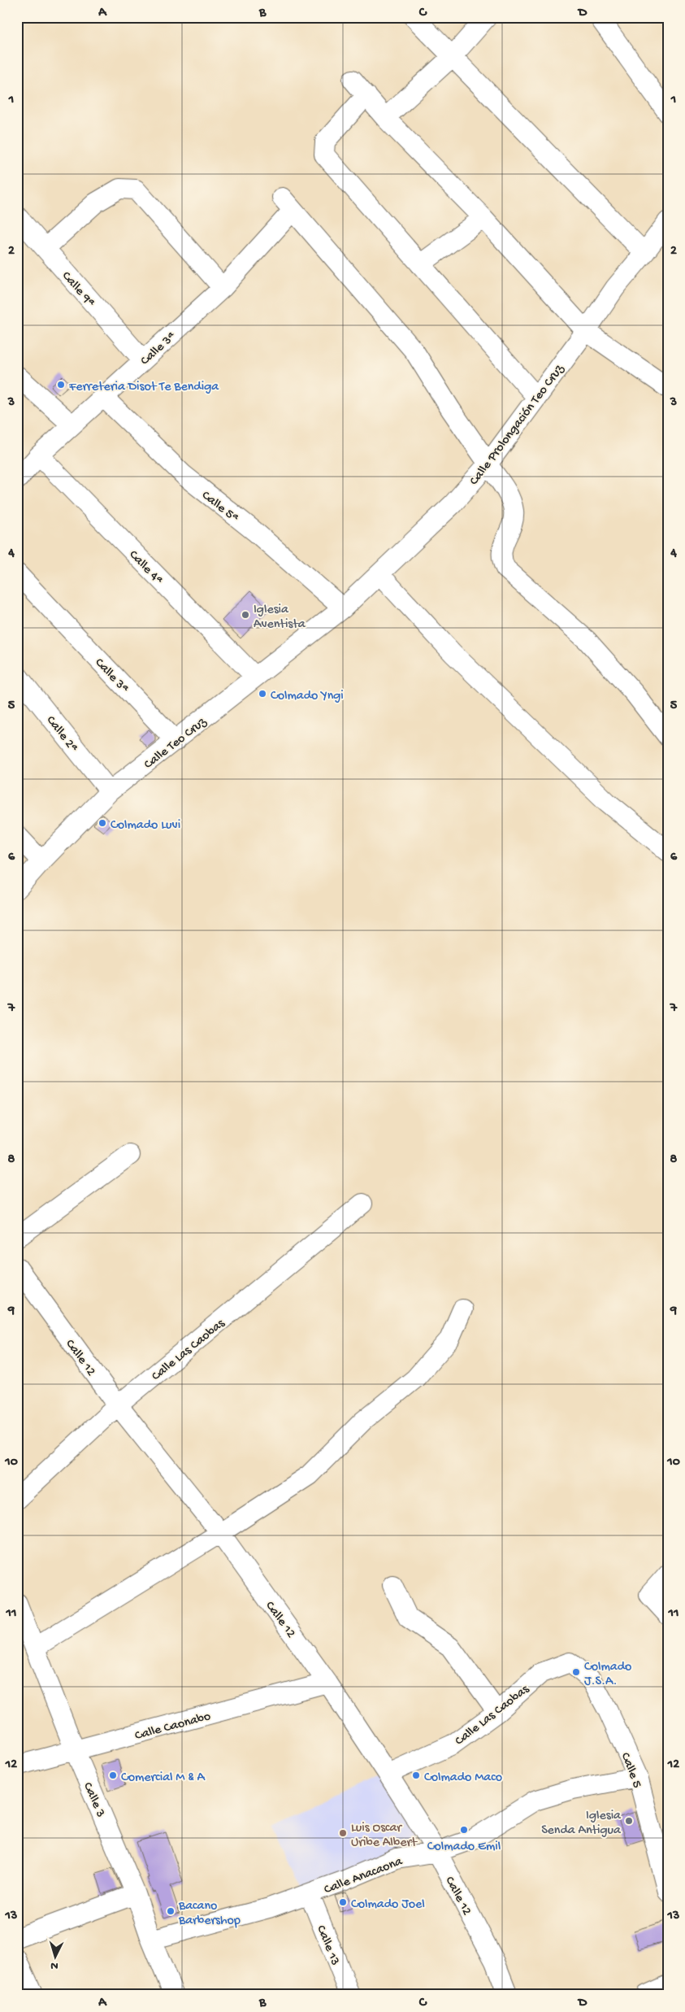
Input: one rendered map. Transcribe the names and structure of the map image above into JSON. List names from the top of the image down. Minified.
{"streets":{"street":["Calle 9ª","Calle 3ª","Calle Prolongación Teo Cruz","Calle 5ª","Calle 4ª","Calle 2ª","Calle Teo Cruz","Calle Las Caobas","Calle 12","Calle Caonabo","Calle 5","Calle 3","Calle Anacaona","Calle 13"]},"crossings":[["Calle 9ª","Calle 3ª"],["Calle 3ª","Calle Prolongación Teo Cruz"],["Calle 3ª","Calle 5ª"],["Calle 3ª","Calle 4ª"],["Calle 3ª","Calle Teo Cruz"],["Calle Prolongación Teo Cruz","Calle 5ª"],["Calle Prolongación Teo Cruz","Calle Teo Cruz"],["Calle 5ª","Calle Teo Cruz"],["Calle 4ª","Calle Teo Cruz"],["Calle 2ª","Calle Teo Cruz"],["Calle Las Caobas","Calle 12"],["Calle Las Caobas","Calle 5"],["Calle 12","Calle Caonabo"],["Calle 12","Calle Anacaona"],["Calle Caonabo","Calle 3"],["Calle 5","Calle Anacaona"],["Calle 3","Calle Anacaona"],["Calle Anacaona","Calle 13"]],"places":["Ferreteria Disot Te Bendiga","Iglesia Aventista","Colmado Yngi","Colmado Luvi","Colmado J.S.A.","Comercial M & A","Colmado Maco","Iglesia Senda Antigua","Colmado Emil","Luis Oscar Uribe Albert","Colmado Joel","Bacano Barbershop"],"north":"bottom","grid":{"columns":["A","B","C","D"],"rows":["1","2","3","4","5","6","7","8","9","10","11","12","13"]}}
